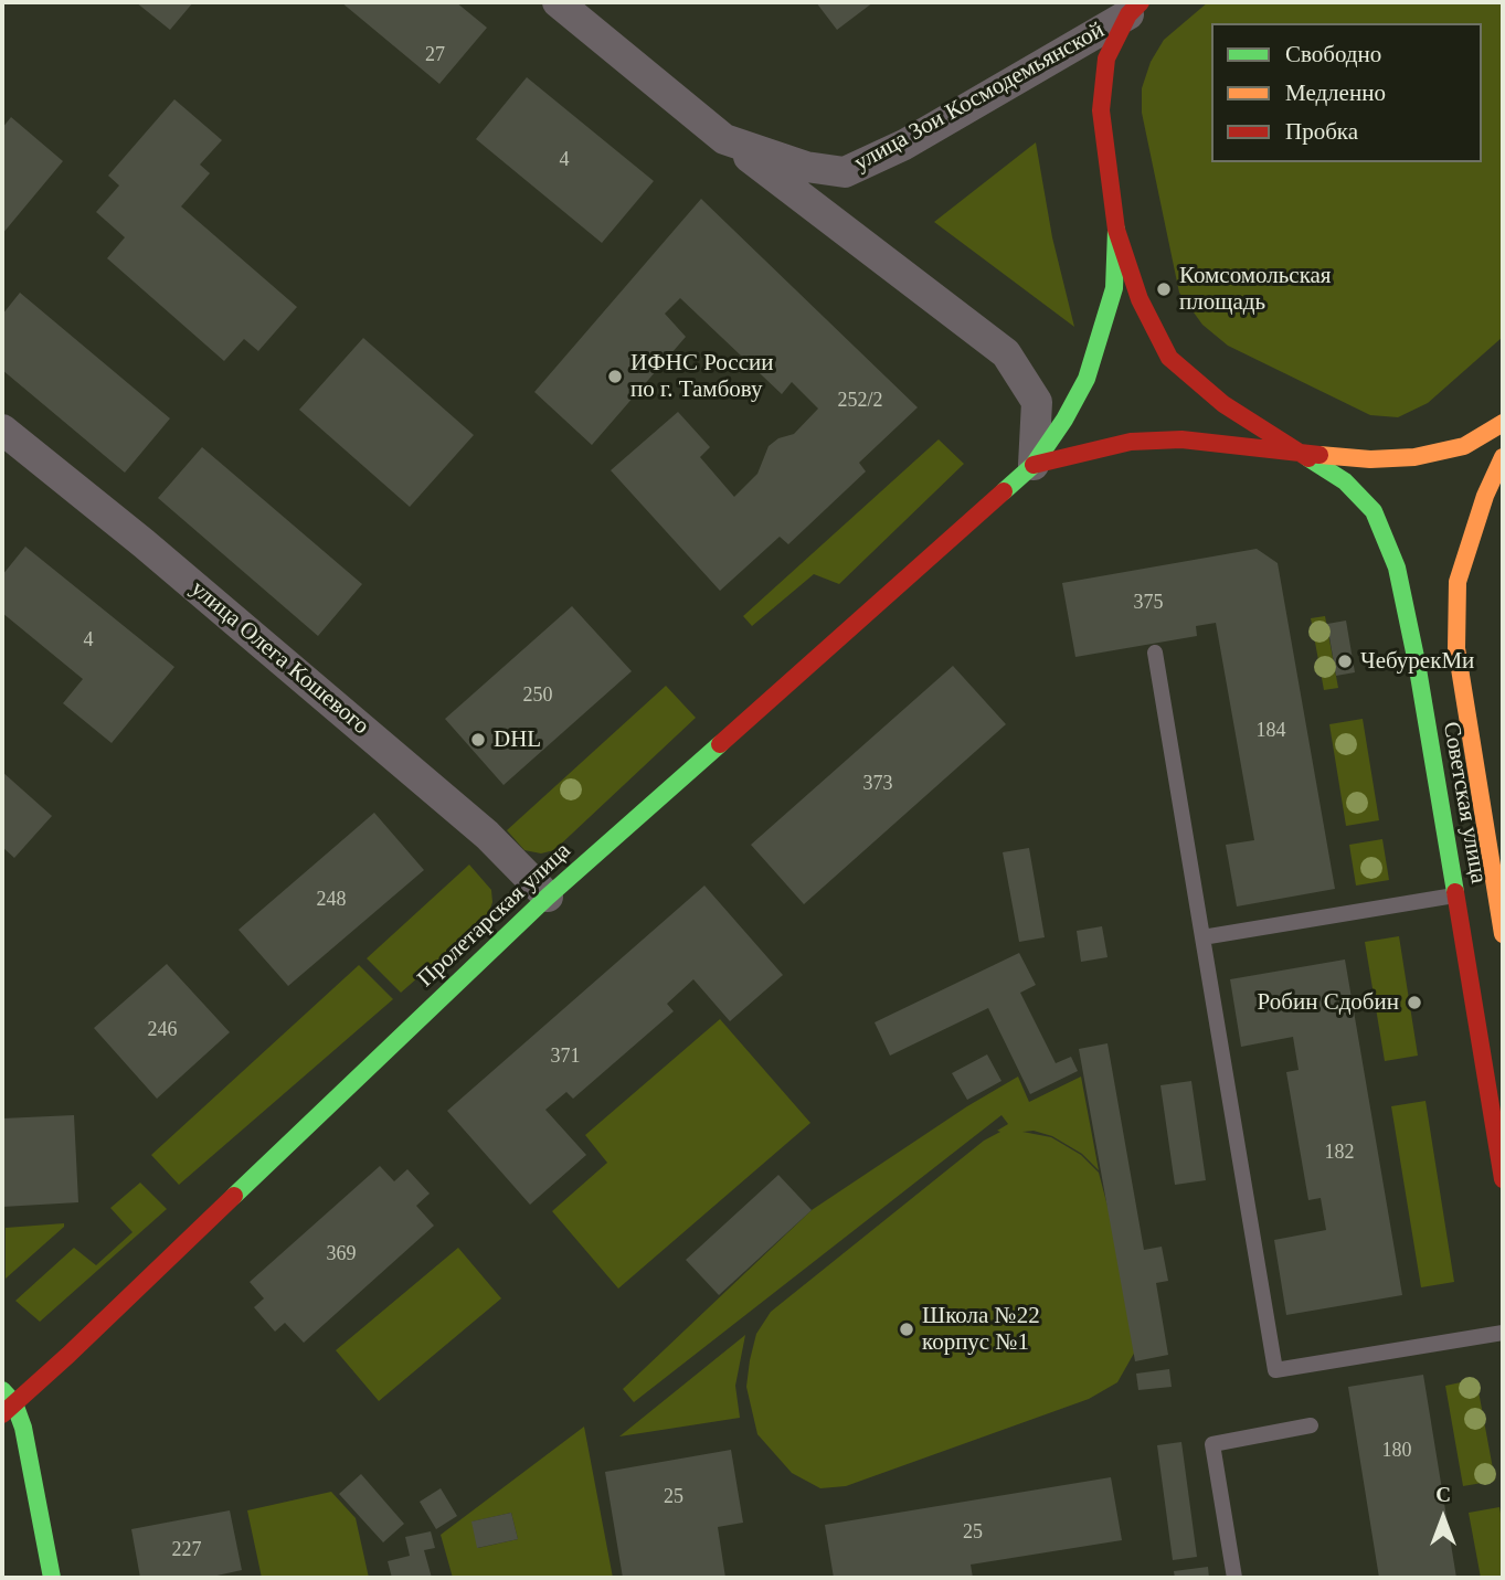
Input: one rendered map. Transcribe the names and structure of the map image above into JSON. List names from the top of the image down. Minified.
{"streets":{"main road":["Советская улица","Пролетарская улица"],"street":["улица Зои Космодемьянской","улица Олега Кошевого"]},"crossings":[["улица Олега Кошевого","Пролетарская улица"]],"places":["Комсомольская площадь","ИФНС России по г. Тамбову","ЧебурекМи","DHL","Робин Сдобин","Школа №22 корпус №1"],"house_numbers":["27","4","252/2","375","4","250","184","373","248","246","371","182","369","180","25","25","227"],"legend":["Свободно","Медленно","Пробка"],"north":"top"}
